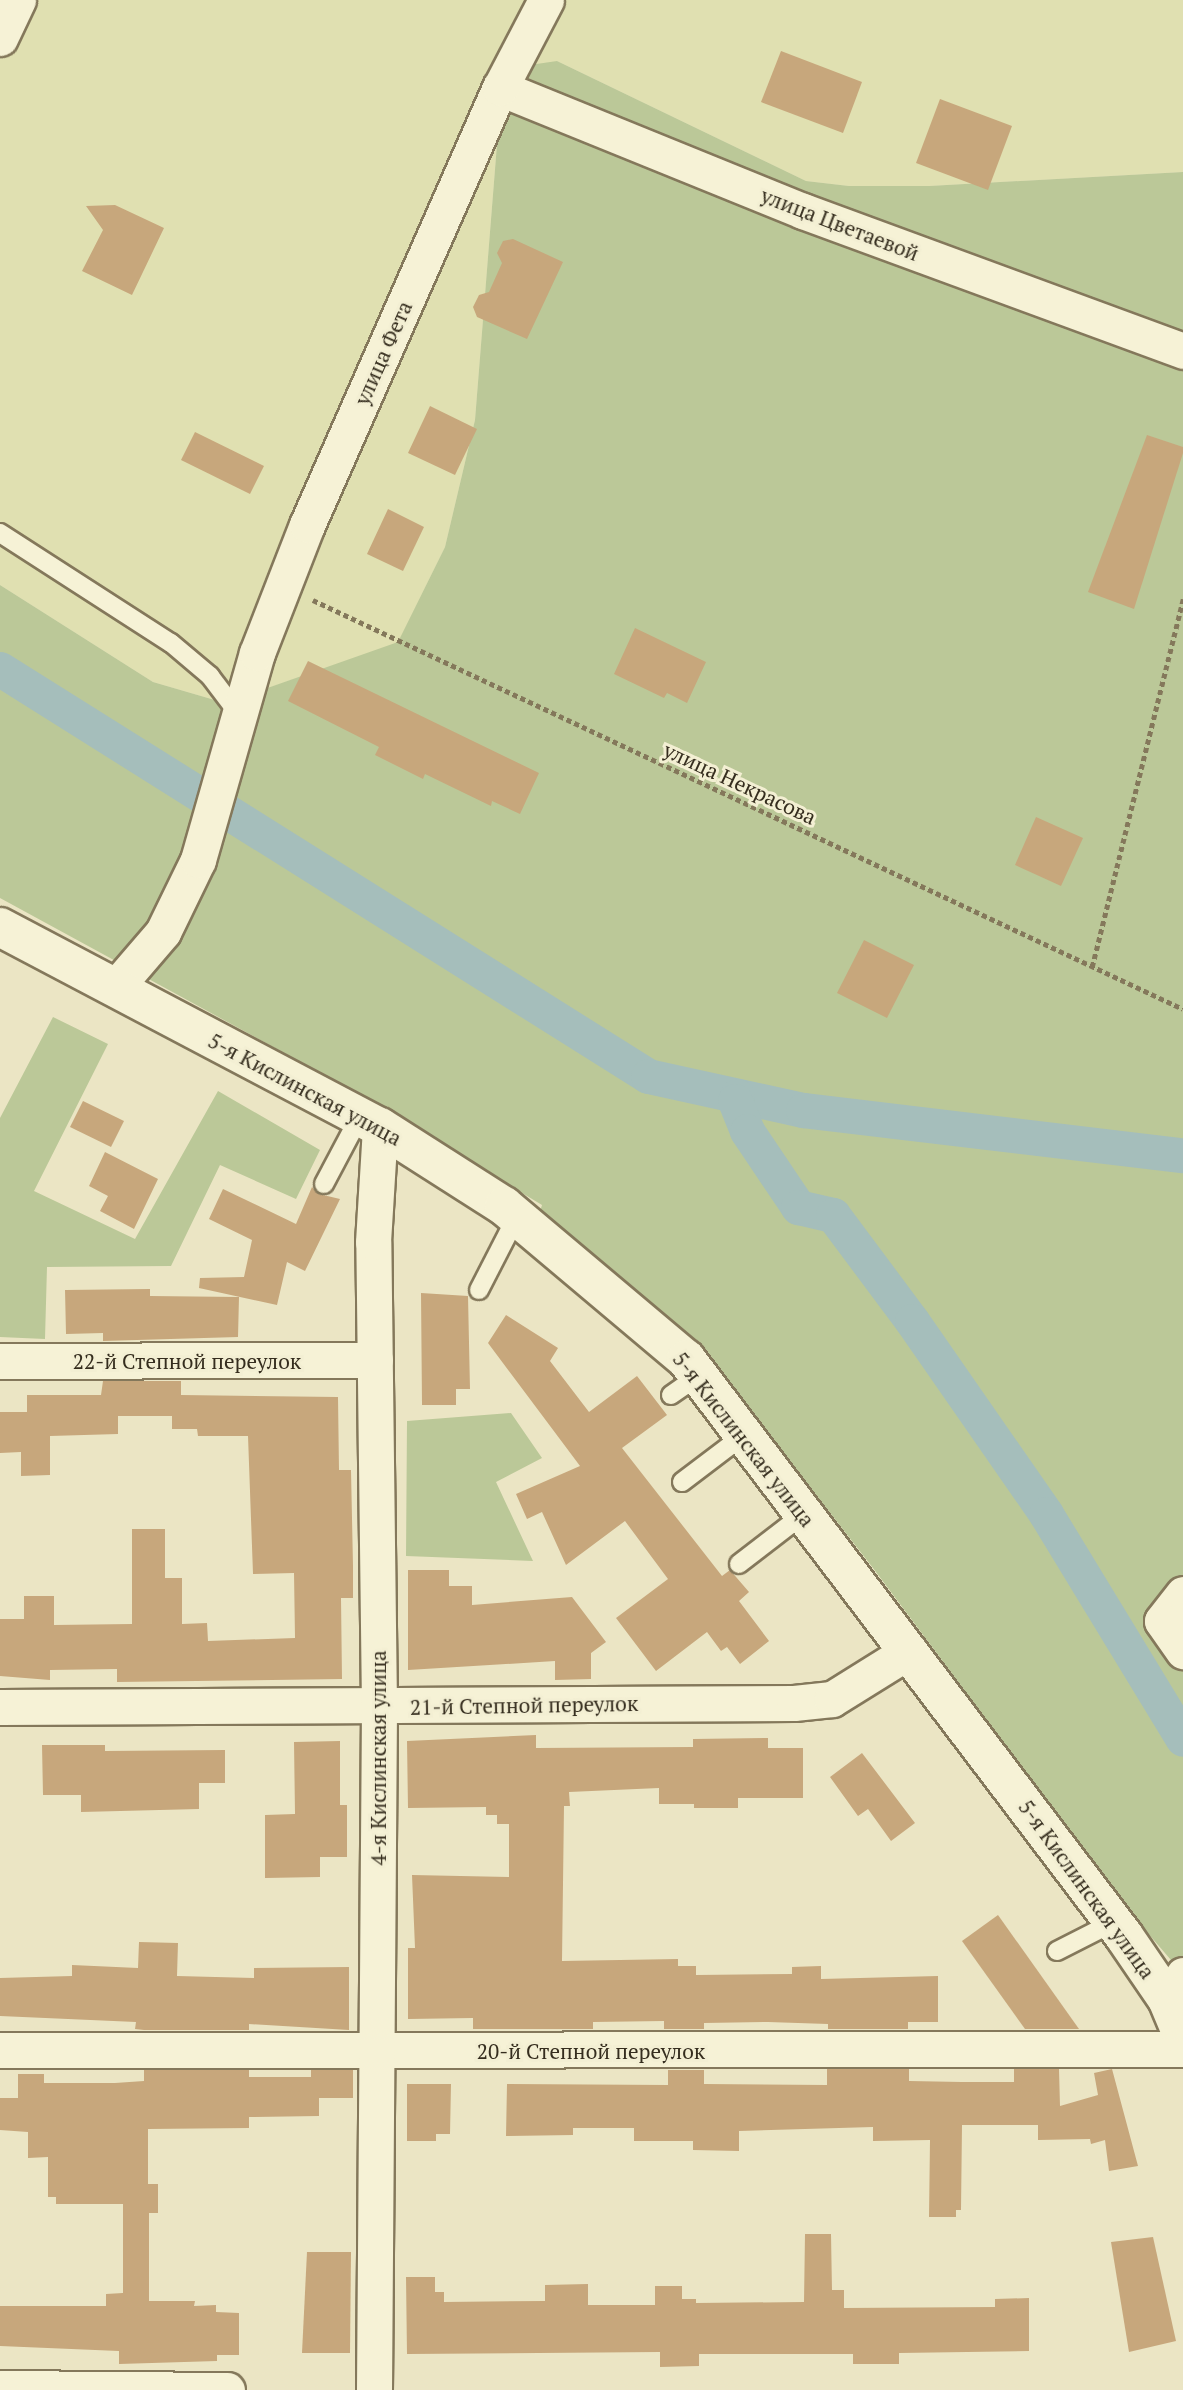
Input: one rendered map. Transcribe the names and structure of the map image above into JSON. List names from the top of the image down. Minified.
{"streets":{"street":["улица Цветаевой","улица Фета","5-я Кислинская улица","22-й Степной переулок","21-й Степной переулок","4-я Кислинская улица","20-й Степной переулок"],"path":["улица Некрасова"]},"crossings":[["улица Цветаевой","улица Фета"],["улица Фета","улица Некрасова"],["улица Фета","5-я Кислинская улица"],["5-я Кислинская улица","21-й Степной переулок"],["5-я Кислинская улица","4-я Кислинская улица"],["22-й Степной переулок","4-я Кислинская улица"],["21-й Степной переулок","4-я Кислинская улица"],["4-я Кислинская улица","20-й Степной переулок"]]}
